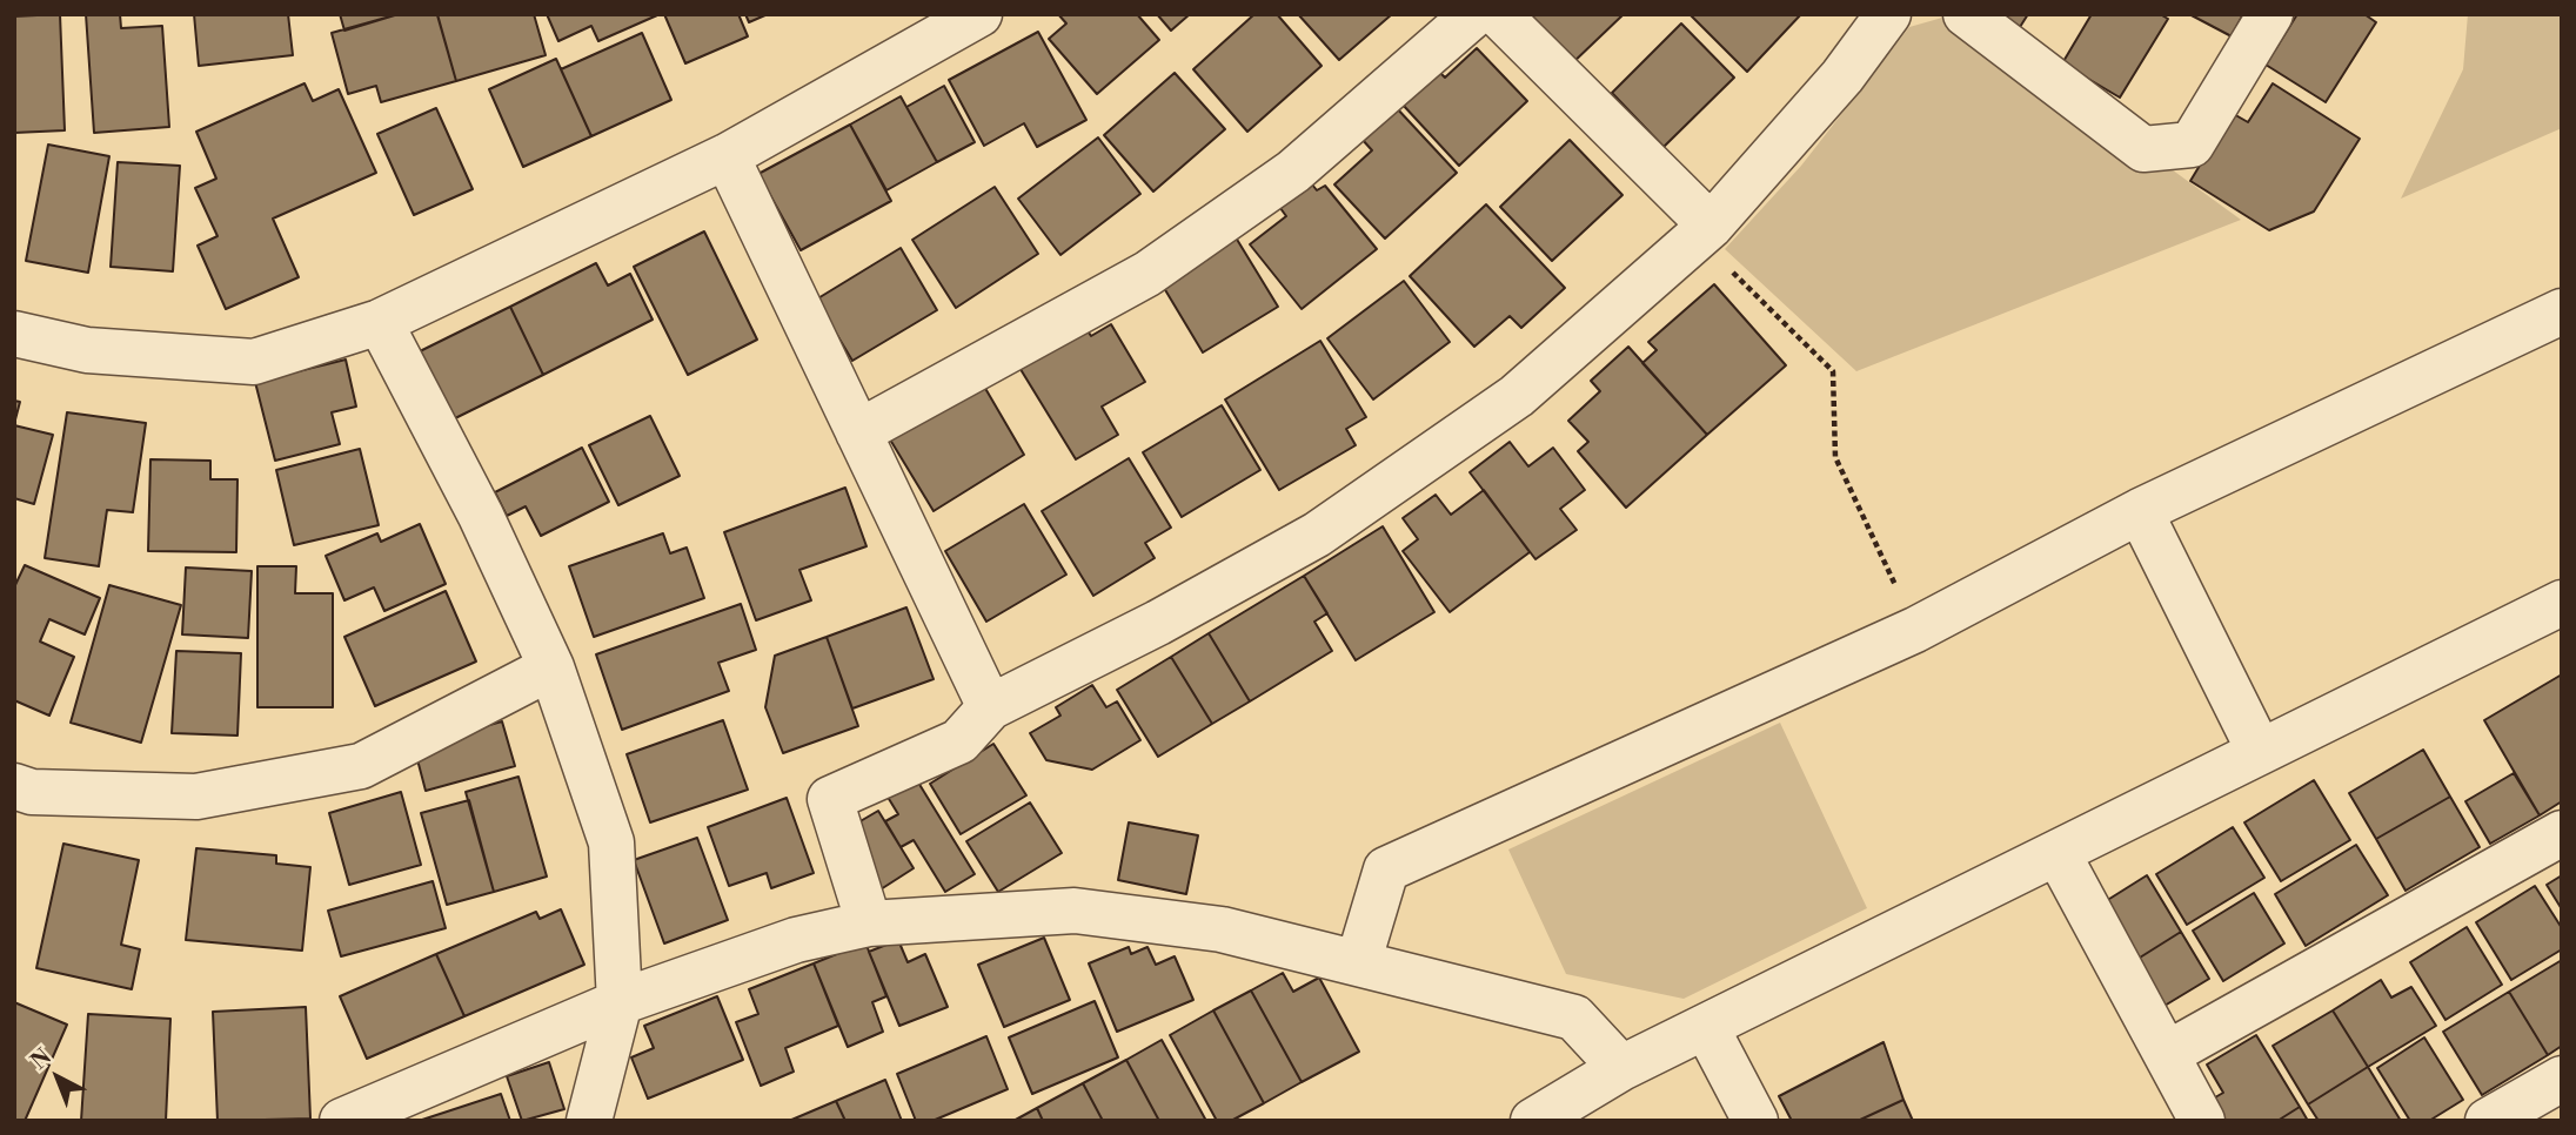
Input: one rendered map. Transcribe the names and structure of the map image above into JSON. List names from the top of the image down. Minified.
{"north":"top left"}
